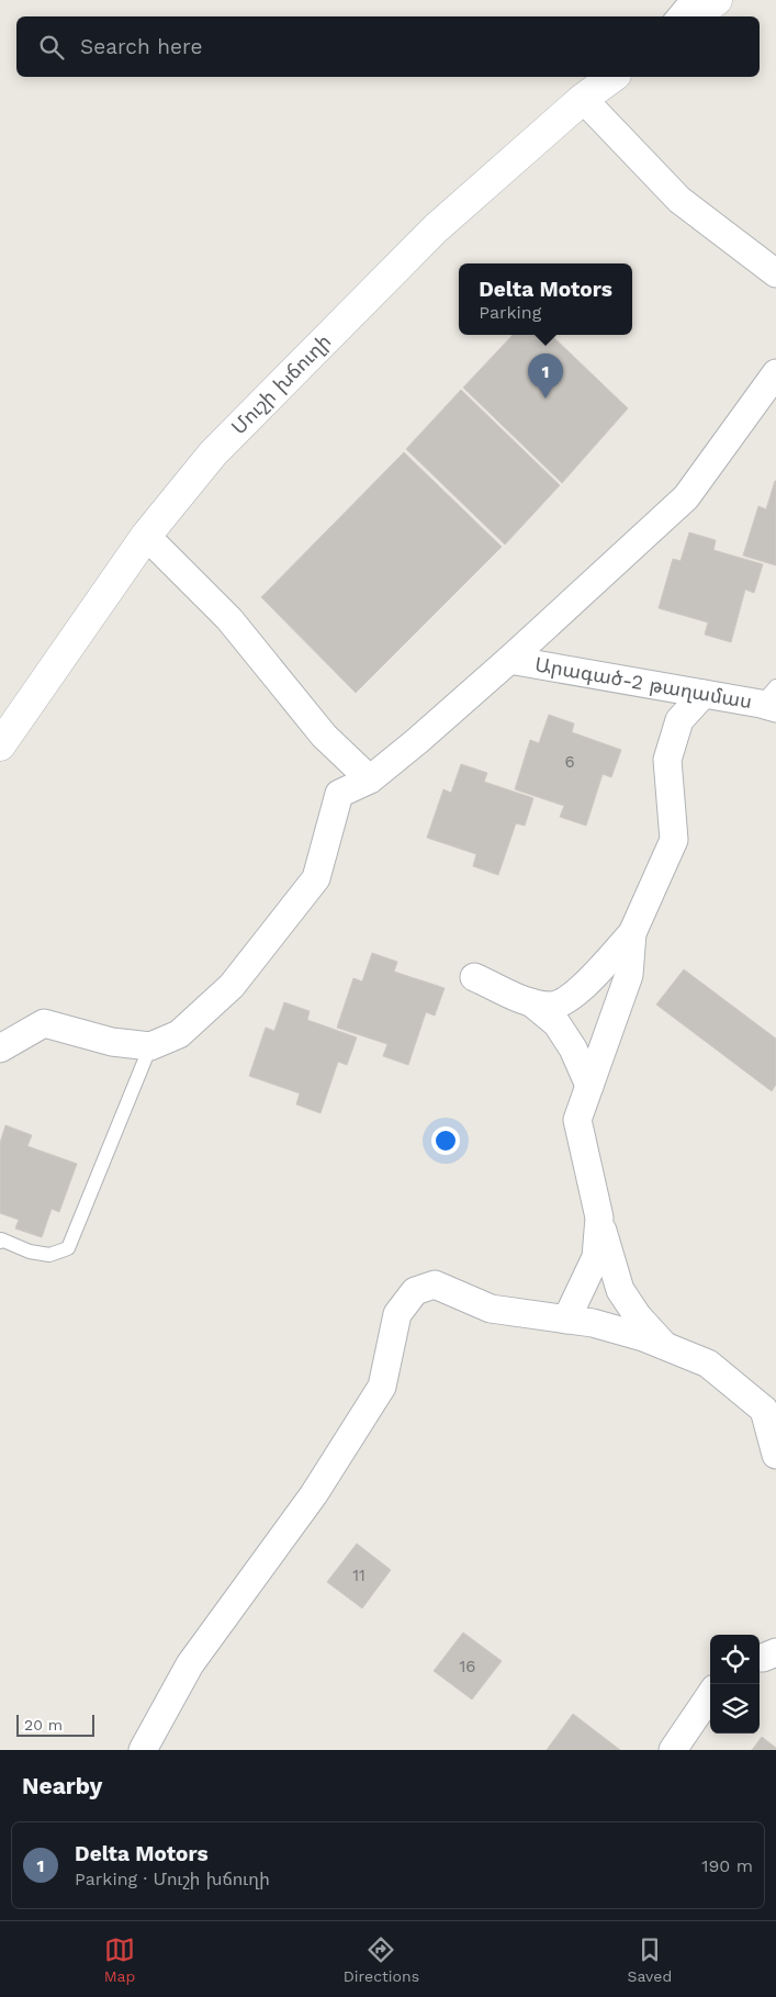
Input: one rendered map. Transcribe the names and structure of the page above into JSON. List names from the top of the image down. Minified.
{"streets":{"street":["Մուշի խճուղի","Արագած-2 թաղամաս"]},"house_numbers":["6","11","16"],"scale_bar":"20 m","page":{"search":"Search here","popup":["Delta Motors","Parking"],"pins":"1","scale":"20 m","heading":"Nearby","list":[{"mark":"1","name":"Delta Motors","note":"Parking · Մուշի խճուղի","value":"190 m"}],"nav":["Map","Directions","Saved"]}}
